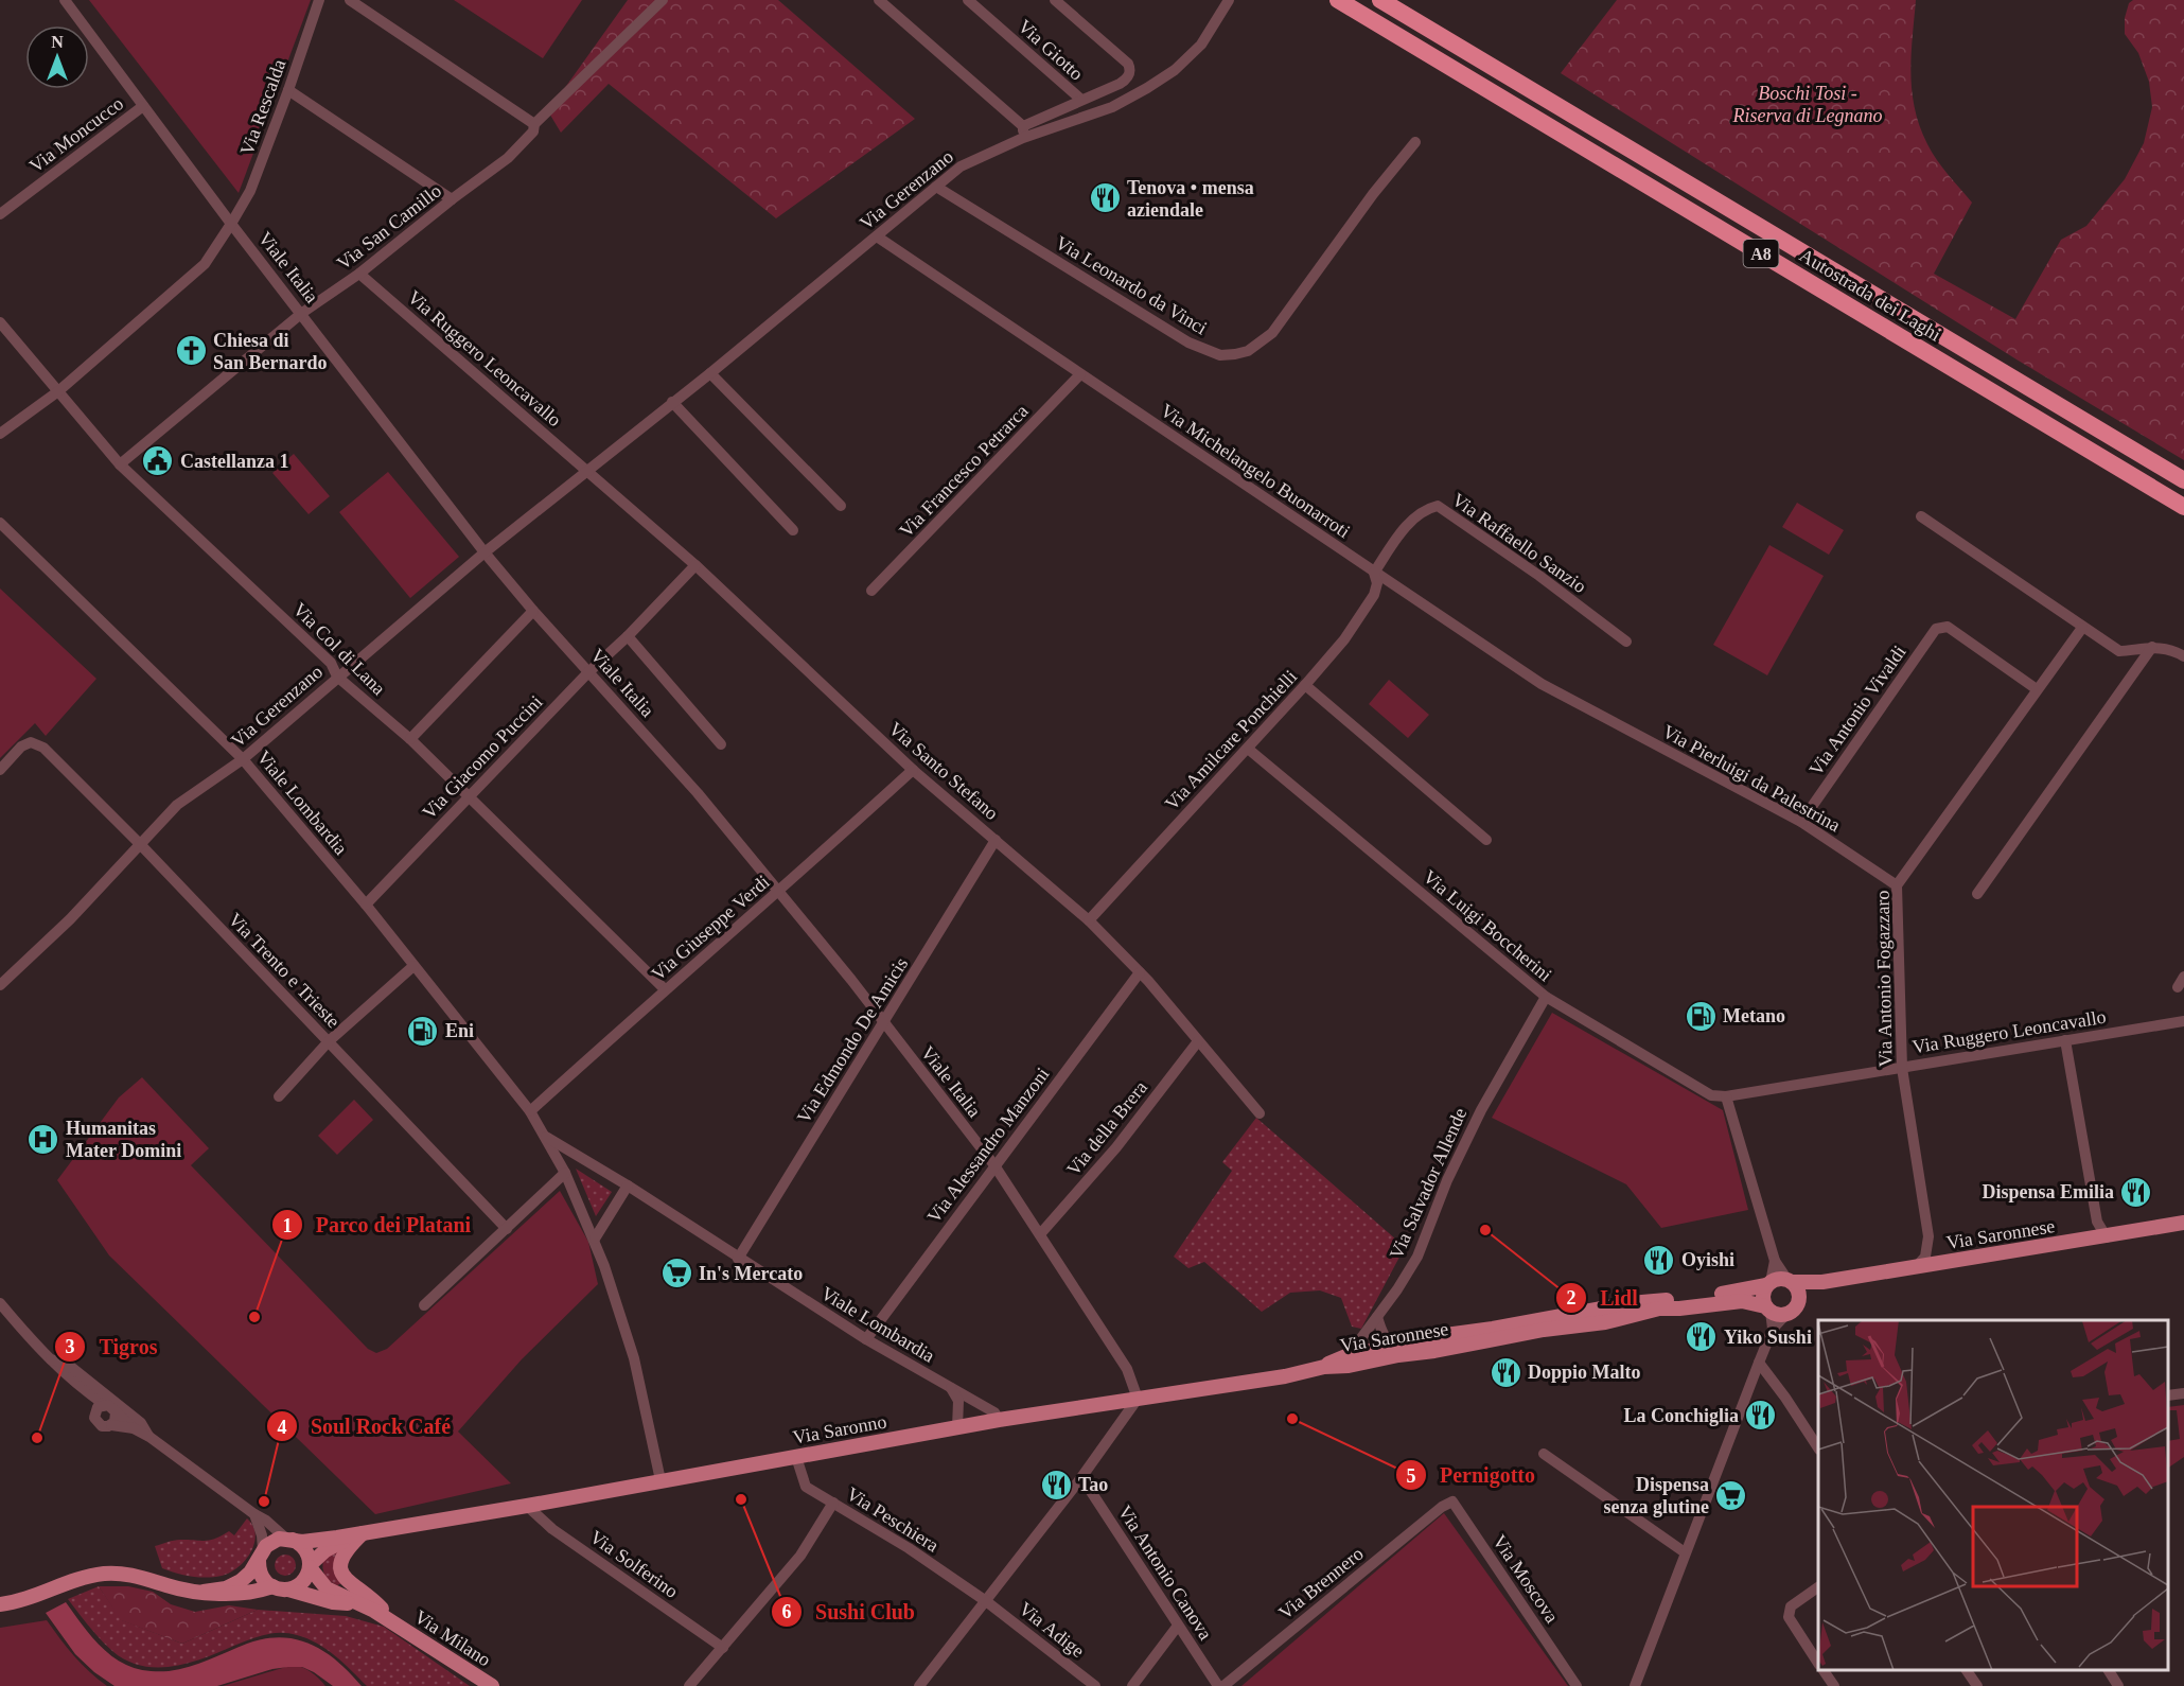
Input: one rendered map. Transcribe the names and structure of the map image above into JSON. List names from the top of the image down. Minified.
{"streets":{"highway":["A8","Autostrada dei Laghi"],"main road":["Via Saronnese","Via Saronno","Via Milano"],"street":["Via Giotto","Via Rescalda","Via Moncucco","Via Gerenzano","Via San Camillo","Viale Italia","Via Leonardo da Vinci","Via Ruggero Leoncavallo","Via Francesco Petrarca","Via Michelangelo Buonarroti","Via Raffaello Sanzio","Via Col di Lana","Via Antonio Vivaldi","Via Amilcare Ponchielli","Via Giacomo Puccini","Via Santo Stefano","Via Pierluigi da Palestrina","Viale Lombardia","Via Luigi Boccherini","Via Giuseppe Verdi","Via Trento e Trieste","Via Antonio Fogazzaro","Via Edmondo De Amicis","Via della Brera","Via Alessandro Manzoni","Via Salvador Allende","Via Peschiera","Via Solferino","Via Antonio Canova","Via Moscova","Via Brennero","Via Adige"]},"crossings":[["Via Rescalda","Viale Italia"],["Via Rescalda","Via Col di Lana"],["Via Moncucco","Viale Italia"],["Via Gerenzano","Viale Italia"],["Via Gerenzano","Via Leonardo da Vinci"],["Via Gerenzano","Via Ruggero Leoncavallo"],["Via Gerenzano","Via Michelangelo Buonarroti"],["Via Gerenzano","Via Col di Lana"],["Via Gerenzano","Via Santo Stefano"],["Via Gerenzano","Viale Lombardia"],["Via Gerenzano","Via Trento e Trieste"],["Via San Camillo","Viale Italia"],["Via San Camillo","Via Ruggero Leoncavallo"],["Via San Camillo","Via Col di Lana"],["Viale Italia","Via Giacomo Puccini"],["Viale Italia","Via Giuseppe Verdi"],["Viale Italia","Via Edmondo De Amicis"],["Viale Italia","Via della Brera"],["Viale Italia","Via Alessandro Manzoni"],["Viale Italia","Via Saronno"],["Via Ruggero Leoncavallo","Via Santo Stefano"],["Via Ruggero Leoncavallo","Via Luigi Boccherini"],["Via Ruggero Leoncavallo","Via Antonio Fogazzaro"],["Via Francesco Petrarca","Via Michelangelo Buonarroti"],["Via Michelangelo Buonarroti","Via Raffaello Sanzio"],["Via Michelangelo Buonarroti","Via Amilcare Ponchielli"],["Via Michelangelo Buonarroti","Via Pierluigi da Palestrina"],["Via Raffaello Sanzio","Via Amilcare Ponchielli"],["Via Col di Lana","Via Giacomo Puccini"],["Via Col di Lana","Via Giuseppe Verdi"],["Via Antonio Vivaldi","Via Pierluigi da Palestrina"],["Via Antonio Vivaldi","Via Antonio Fogazzaro"],["Via Amilcare Ponchielli","Via Santo Stefano"],["Via Amilcare Ponchielli","Via Luigi Boccherini"],["Via Giacomo Puccini","Via Santo Stefano"],["Via Giacomo Puccini","Viale Lombardia"],["Via Santo Stefano","Via Giuseppe Verdi"],["Via Santo Stefano","Via Edmondo De Amicis"],["Via Santo Stefano","Via della Brera"],["Via Santo Stefano","Via Alessandro Manzoni"],["Via Pierluigi da Palestrina","Via Antonio Fogazzaro"],["Viale Lombardia","Via Giuseppe Verdi"],["Viale Lombardia","Via Edmondo De Amicis"],["Viale Lombardia","Via Alessandro Manzoni"],["Viale Lombardia","Via Saronno"],["Via Luigi Boccherini","Via Salvador Allende"],["Via Antonio Fogazzaro","Via Saronnese"],["Via Salvador Allende","Via Saronnese"],["Via Saronnese","Via Saronno"],["Via Saronno","Via Peschiera"],["Via Saronno","Via Solferino"],["Via Saronno","Via Milano"],["Via Peschiera","Via Adige"],["Via Moscova","Via Brennero"]],"parks":["Boschi Tosi - Riserva di Legnano"],"places":{"restaurant":["Tenova • mensa aziendale","Dispensa Emilia","Oyishi","Yiko Sushi","Doppio Malto","La Conchiglia","Tao"],"church":["Chiesa di San Bernardo"],"public building":["Castellanza 1"],"fuel station":["Metano","Eni"],"hospital":["Humanitas Mater Domini"],"other":["Lidl","Parco dei Platani","Pernigotto","Tigros","Sushi Club","Soul Rock Café"],"supermarket":["In's Mercato","Dispensa senza glutine"]},"north":"top"}
